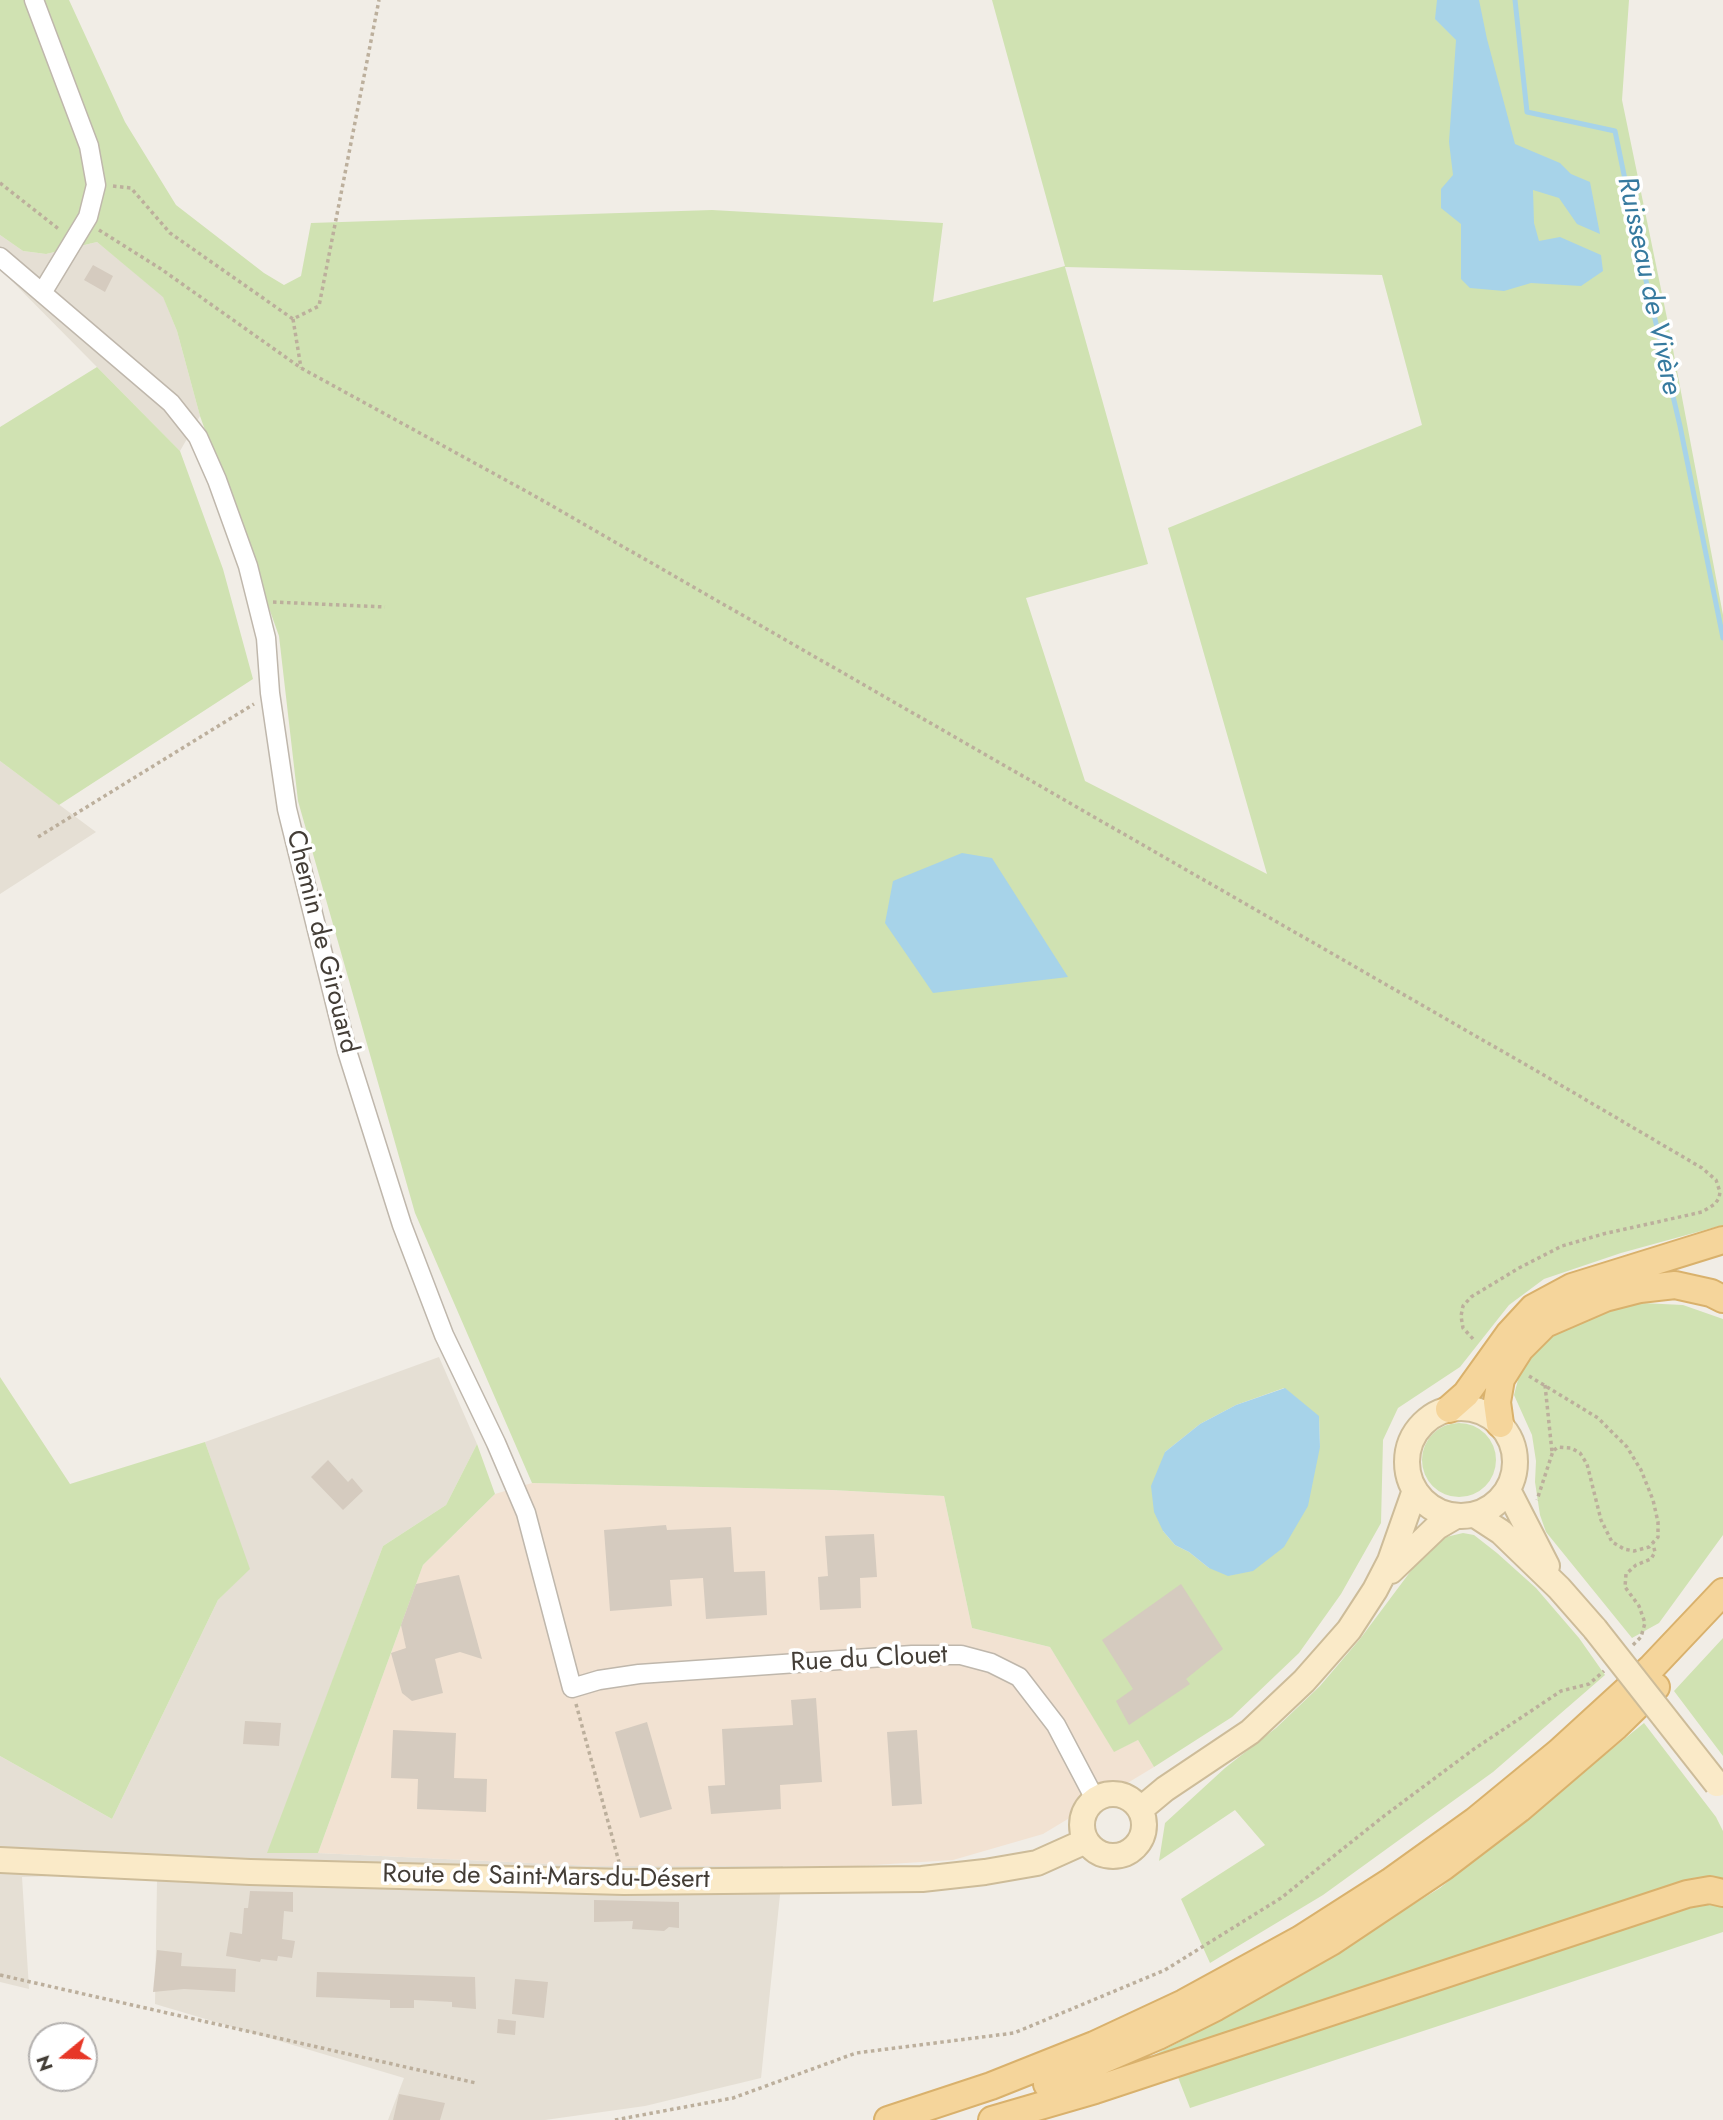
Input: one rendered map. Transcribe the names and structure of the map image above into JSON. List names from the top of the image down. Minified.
{"streets":{"main road":["Route de Saint-Mars-du-Désert"],"street":["Chemin de Girouard","Rue du Clouet"]},"crossings":[["Chemin de Girouard","Rue du Clouet"],["Rue du Clouet","Route de Saint-Mars-du-Désert"]],"water":["Ruisseau de Vivère"],"north":"left"}
